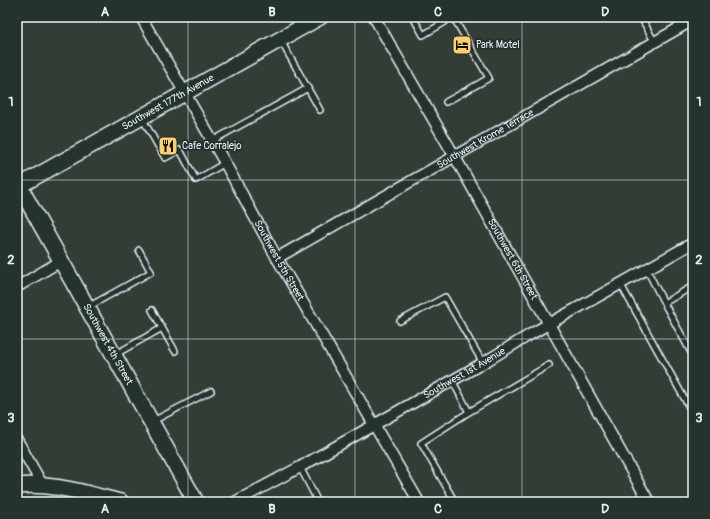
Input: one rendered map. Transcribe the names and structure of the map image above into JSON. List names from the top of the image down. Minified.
{"streets":{"street":["Southwest 177th Avenue","Southwest Krome Terrace","Southwest 6th Street","Southwest 5th Street","Southwest 4th Street","Southwest 1st Avenue"]},"crossings":[["Southwest 177th Avenue","Southwest 5th Street"],["Southwest 177th Avenue","Southwest 4th Street"],["Southwest Krome Terrace","Southwest 6th Street"],["Southwest Krome Terrace","Southwest 5th Street"],["Southwest 6th Street","Southwest 1st Avenue"],["Southwest 5th Street","Southwest 1st Avenue"]],"places":{"hotel":["Park Motel"],"restaurant":["Cafe Corralejo"]},"grid":{"columns":["A","B","C","D"],"rows":["1","2","3"]}}
